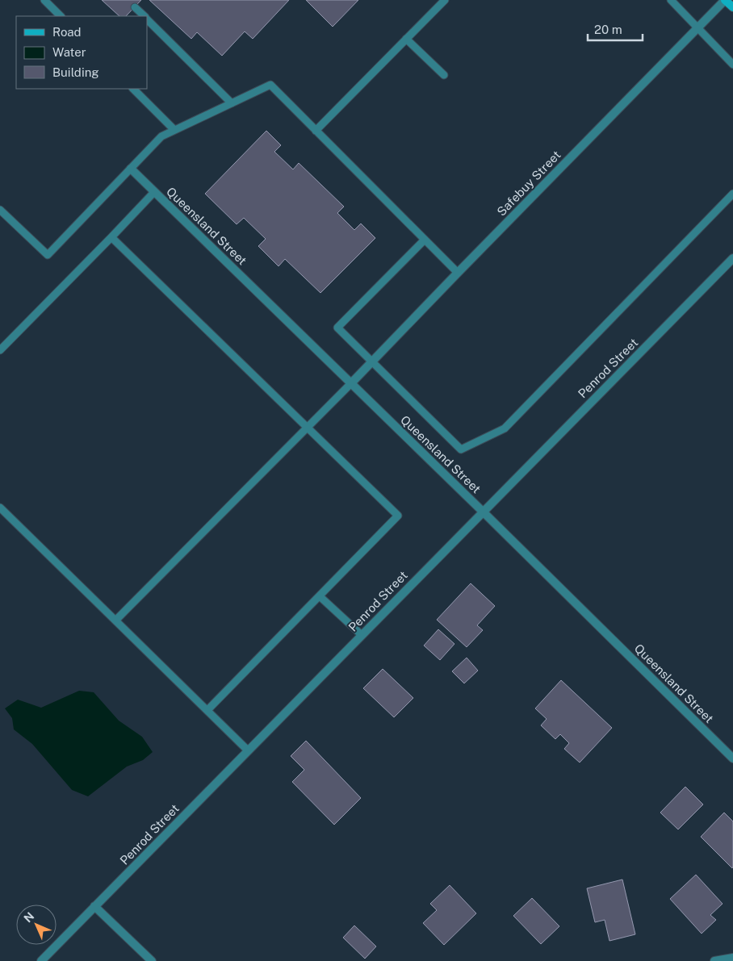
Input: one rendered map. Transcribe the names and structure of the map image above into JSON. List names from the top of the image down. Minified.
{"streets":{"street":["Safebuy Street","Queensland Street","Penrod Street"]},"crossings":[["Safebuy Street","Queensland Street"],["Queensland Street","Penrod Street"]],"legend":["Road","Water","Building"],"scale_bar":"20 m","north":"top left"}
